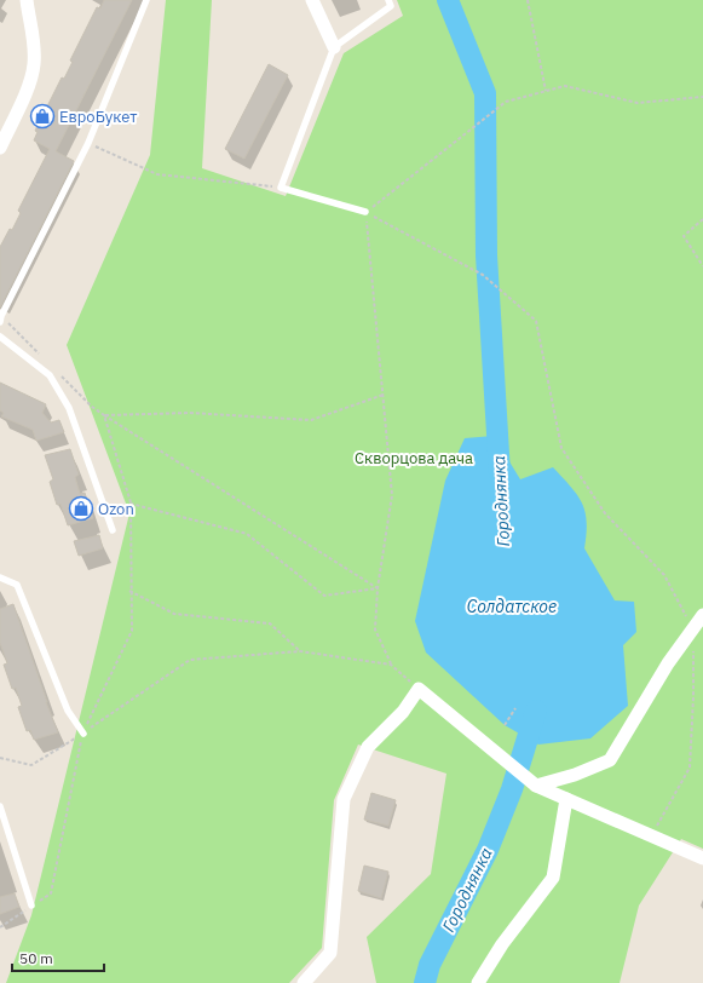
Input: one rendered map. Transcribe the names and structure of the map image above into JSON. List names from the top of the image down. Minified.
{"water":["Городнянка","Солдатское"],"parks":["Скворцова дача"],"places":{"shop":["ЕвроБукет","Ozon"]},"scale_bar":"50 m"}
